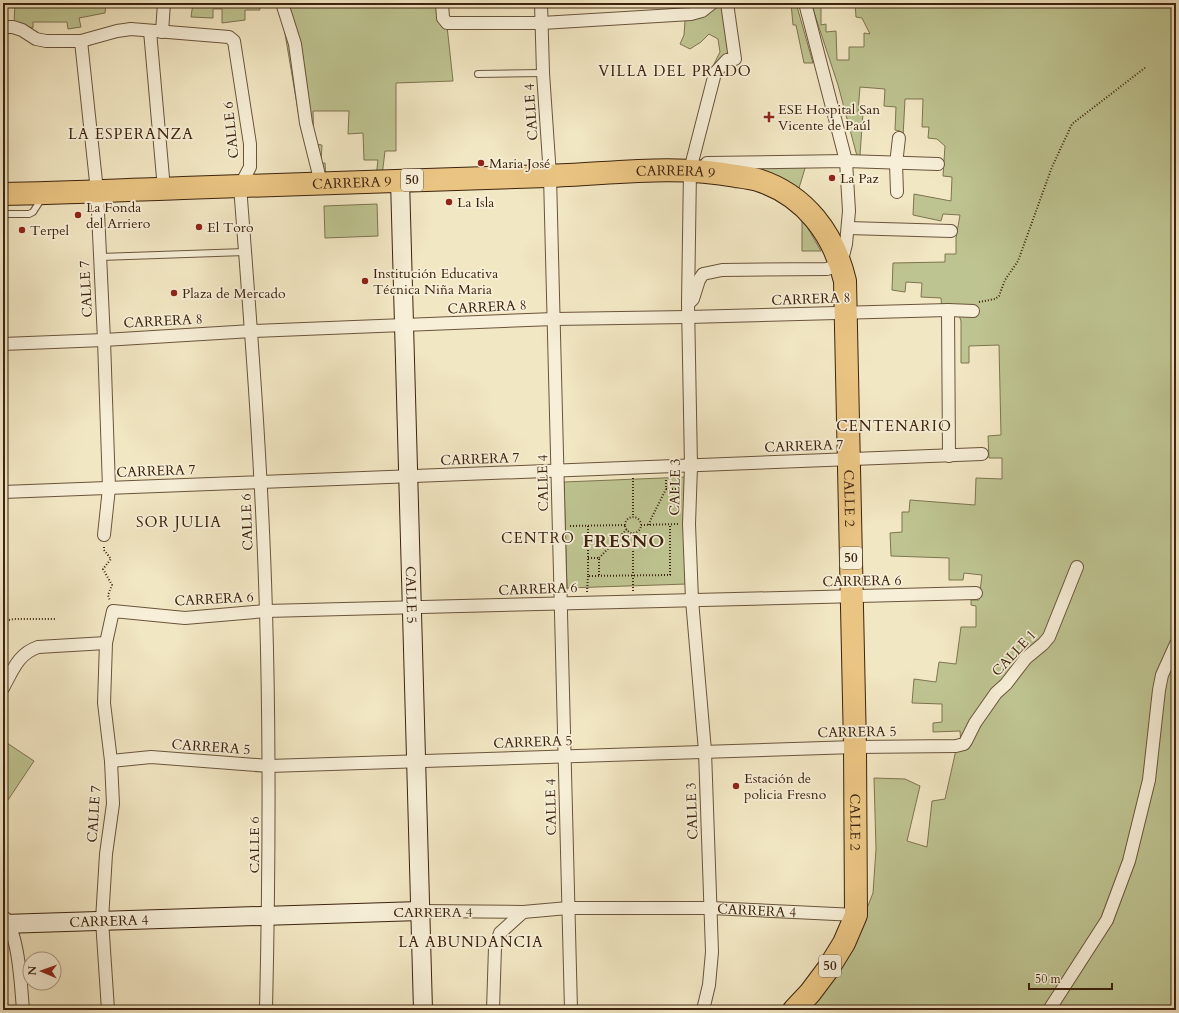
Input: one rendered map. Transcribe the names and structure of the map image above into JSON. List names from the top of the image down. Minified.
{"streets":{"highway":["CARRERA 9","50","CALLE 2"],"street":["CALLE 4","CALLE 6","CALLE 7","CARRERA 8","CARRERA 7","CALLE 3","CARRERA 6","CALLE 5","CALLE 1","CARRERA 5","CARRERA 4"]},"crossings":[["CALLE 4","CARRERA 9"],["CALLE 4","CARRERA 8"],["CALLE 4","CARRERA 7"],["CALLE 4","CARRERA 6"],["CALLE 4","CARRERA 5"],["CALLE 4","CARRERA 4"],["CALLE 6","CARRERA 9"],["CALLE 6","CARRERA 8"],["CALLE 6","CARRERA 7"],["CALLE 6","CARRERA 6"],["CALLE 6","CARRERA 5"],["CALLE 6","CARRERA 4"],["CARRERA 9","CALLE 7"],["CARRERA 9","CALLE 3"],["CARRERA 9","CALLE 2"],["CARRERA 9","CALLE 5"],["50","CALLE 2"],["50","CARRERA 4"],["CALLE 7","CARRERA 8"],["CALLE 7","CARRERA 7"],["CALLE 7","CARRERA 6"],["CALLE 7","CARRERA 5"],["CALLE 7","CARRERA 4"],["CARRERA 8","CALLE 3"],["CARRERA 8","CALLE 2"],["CARRERA 8","CALLE 5"],["CARRERA 7","CALLE 3"],["CARRERA 7","CALLE 2"],["CARRERA 7","CALLE 5"],["CALLE 3","CARRERA 6"],["CALLE 3","CARRERA 5"],["CALLE 3","CARRERA 4"],["CALLE 2","CARRERA 6"],["CALLE 2","CARRERA 5"],["CALLE 2","CARRERA 4"],["CARRERA 6","CALLE 5"],["CALLE 5","CARRERA 5"],["CALLE 5","CARRERA 4"],["CALLE 1","CARRERA 5"]],"districts":["VILLA DEL PRADO","LA ESPERANZA","CENTENARIO","SOR JULIA","CENTRO","FRESNO","LA ABUNDANCIA"],"places":{"health":["ESE Hospital San Vicente de Paúl"],"other":["Maria José","La Paz","La Isla","La Fonda del Arriero","El Toro","Terpel","Institución Educativa Técnica Niña Maria","Plaza de Mercado","Estación de policia Fresno"]},"scale_bar":"50 m","north":"left"}
